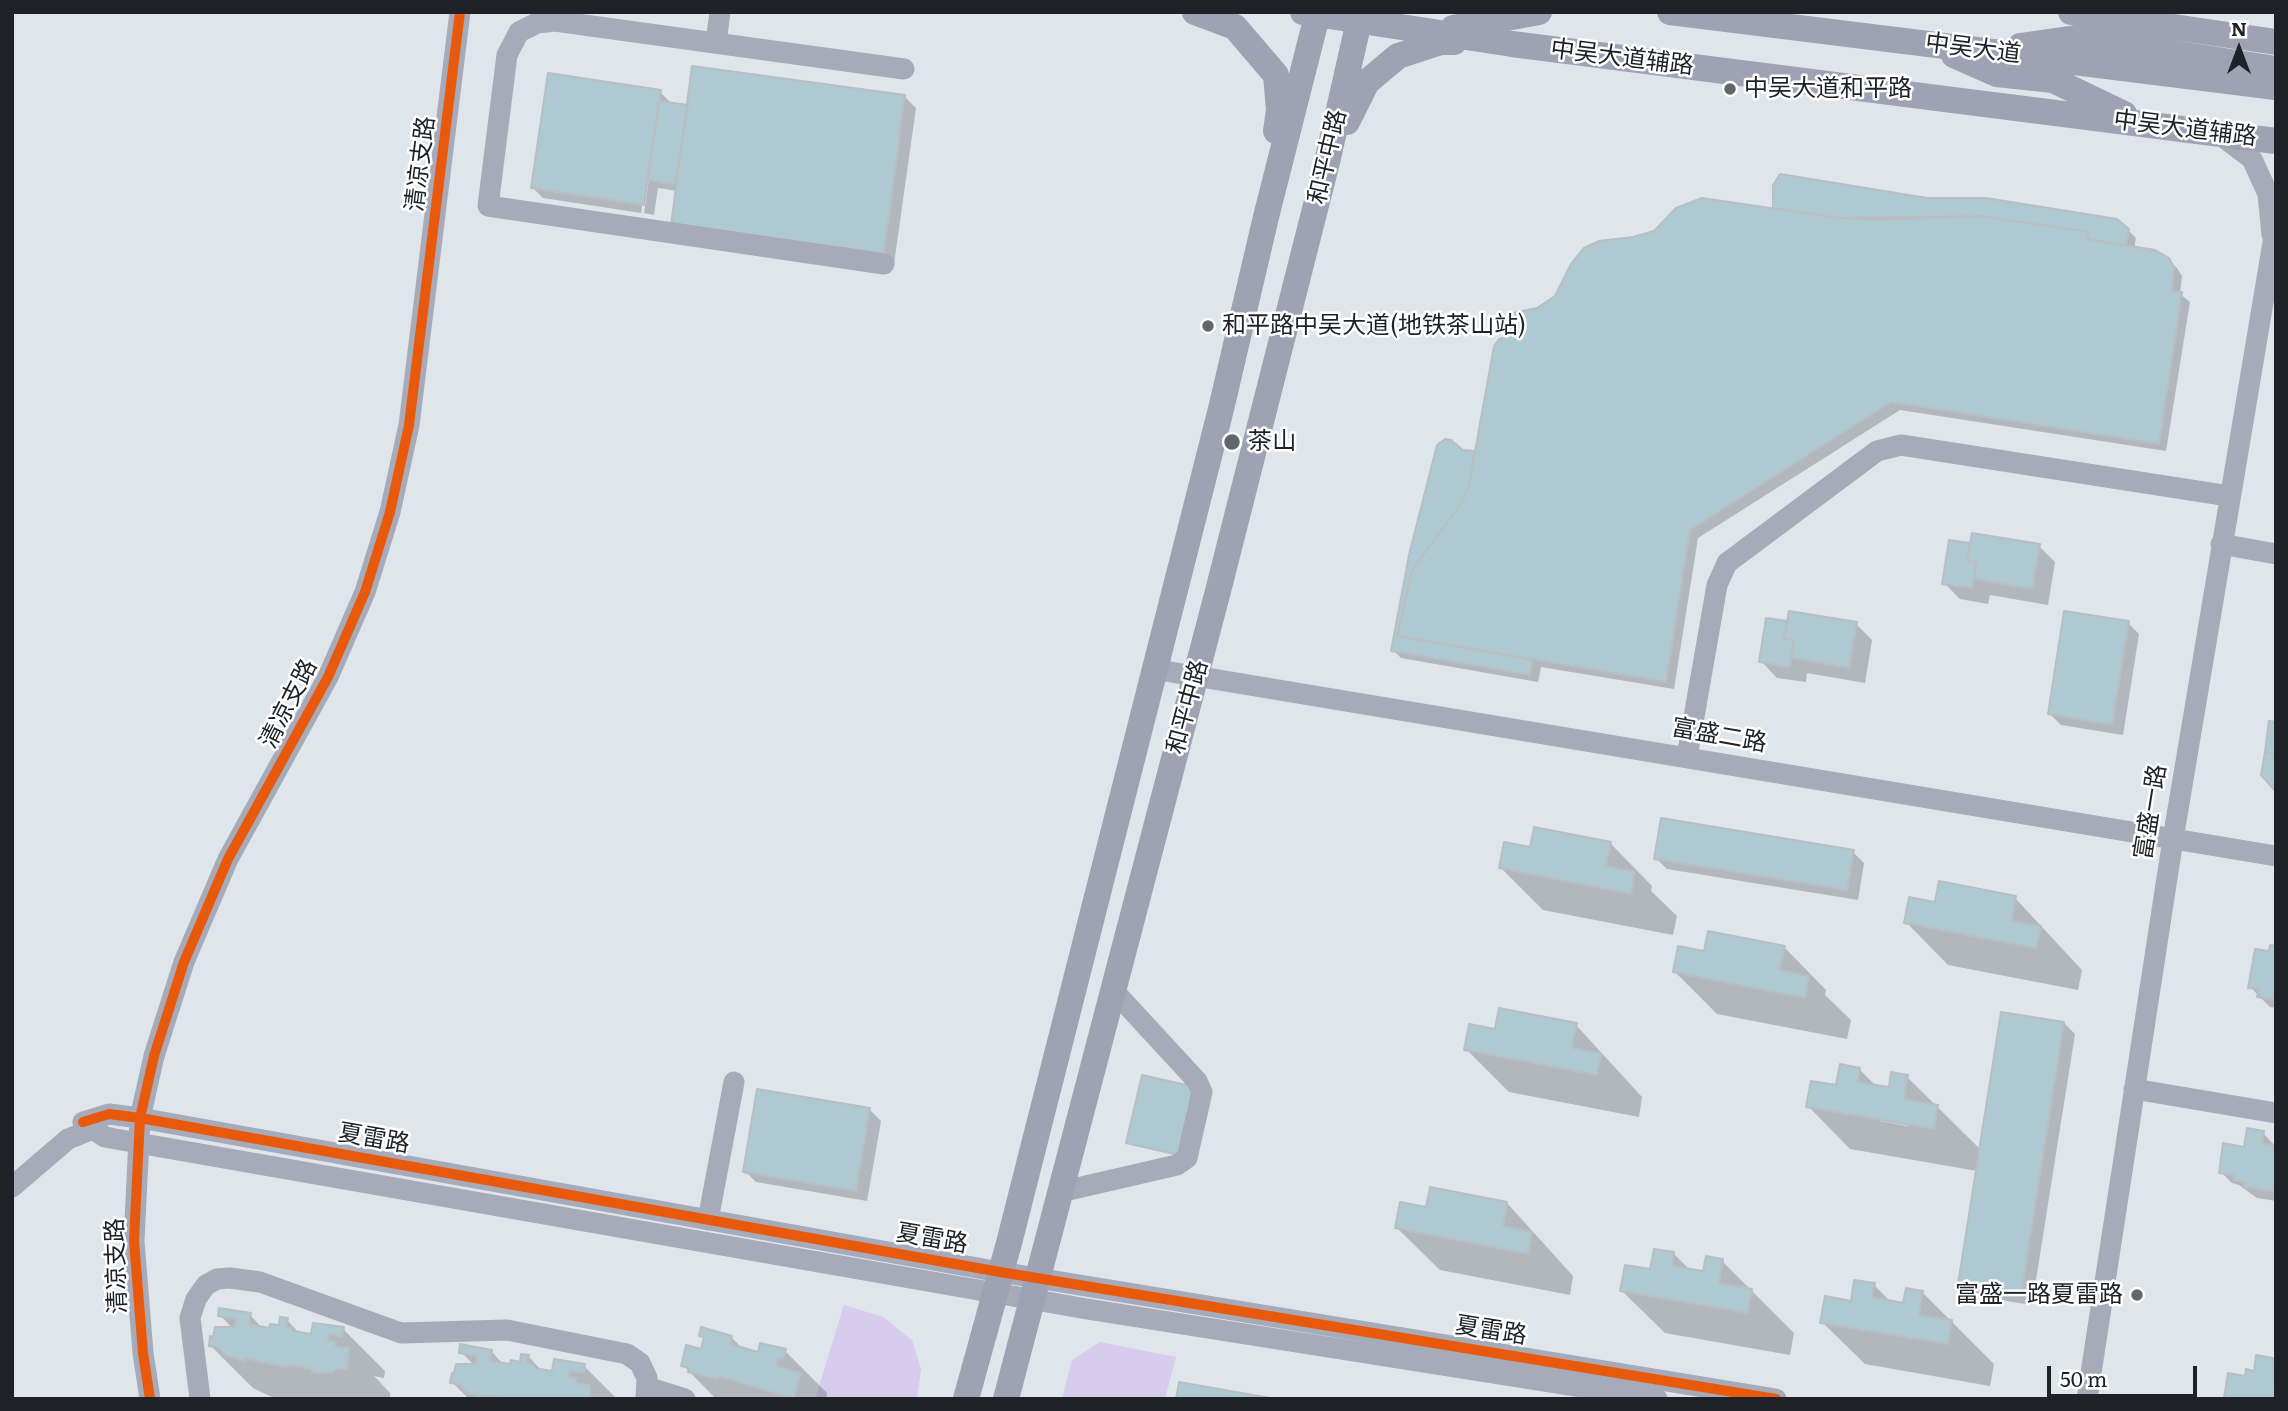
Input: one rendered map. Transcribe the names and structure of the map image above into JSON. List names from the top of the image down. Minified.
{"streets":{"main road":["中吴大道","中吴大道辅路","和平中路"],"street":["清凉支路","富盛二路","富盛一路","夏雷路"]},"crossings":[["中吴大道辅路","和平中路"],["中吴大道辅路","富盛一路"],["和平中路","富盛二路"],["和平中路","夏雷路"],["清凉支路","夏雷路"],["富盛二路","富盛一路"]],"places":["中吴大道和平路","和平路中吴大道(地铁茶山站)","茶山","富盛一路夏雷路"],"scale_bar":"50 m","north":"top"}
